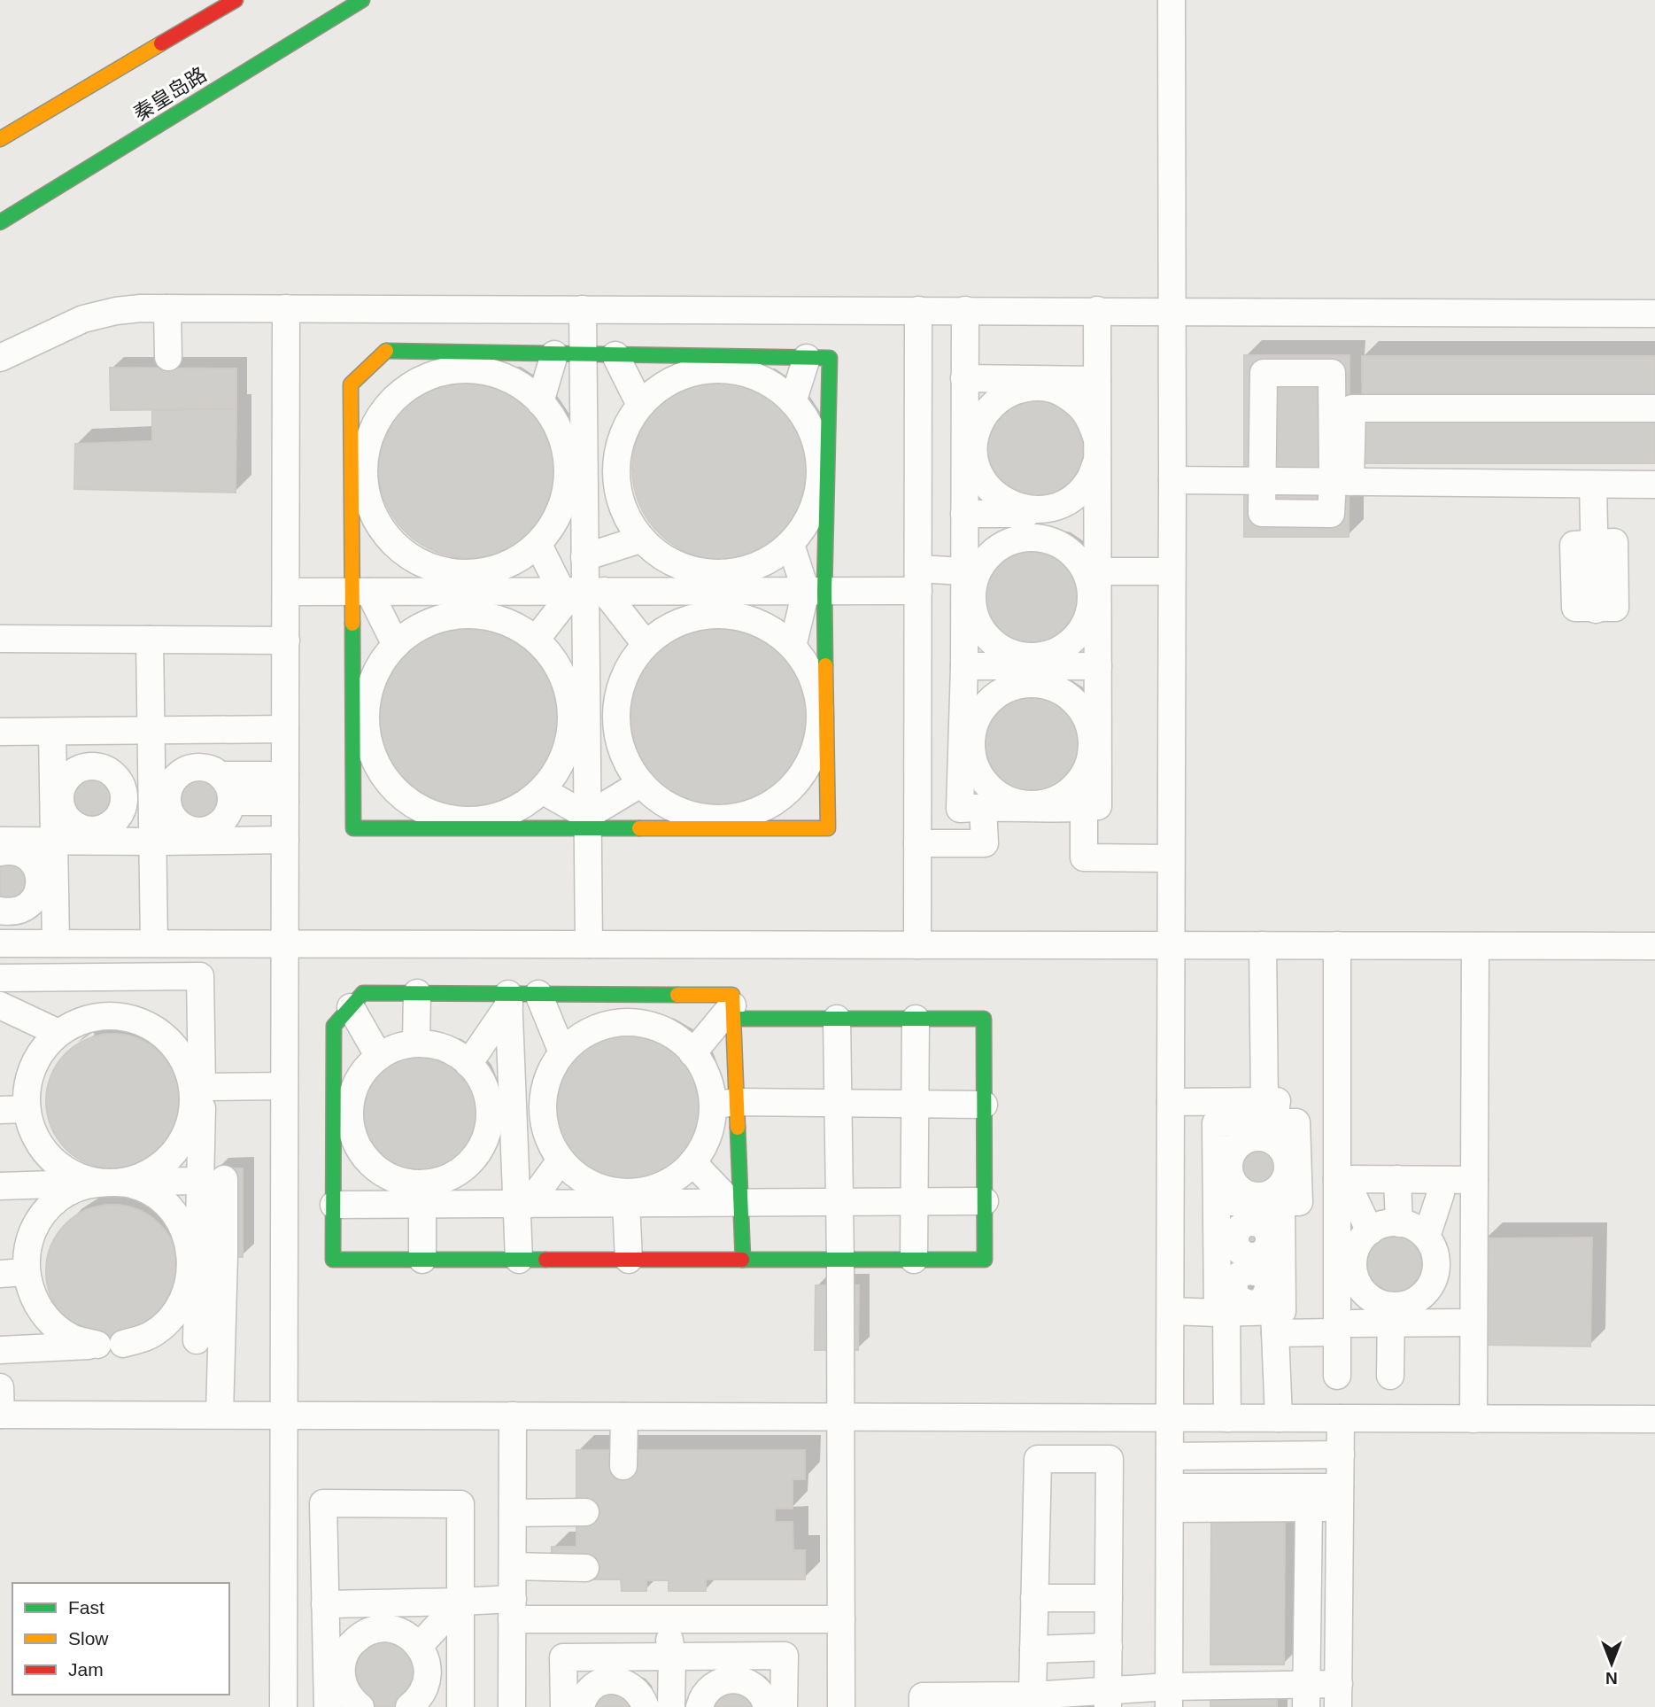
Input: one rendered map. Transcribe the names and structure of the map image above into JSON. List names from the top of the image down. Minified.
{"streets":{"street":["秦皇岛路"]},"legend":["Fast","Slow","Jam"],"north":"bottom"}
